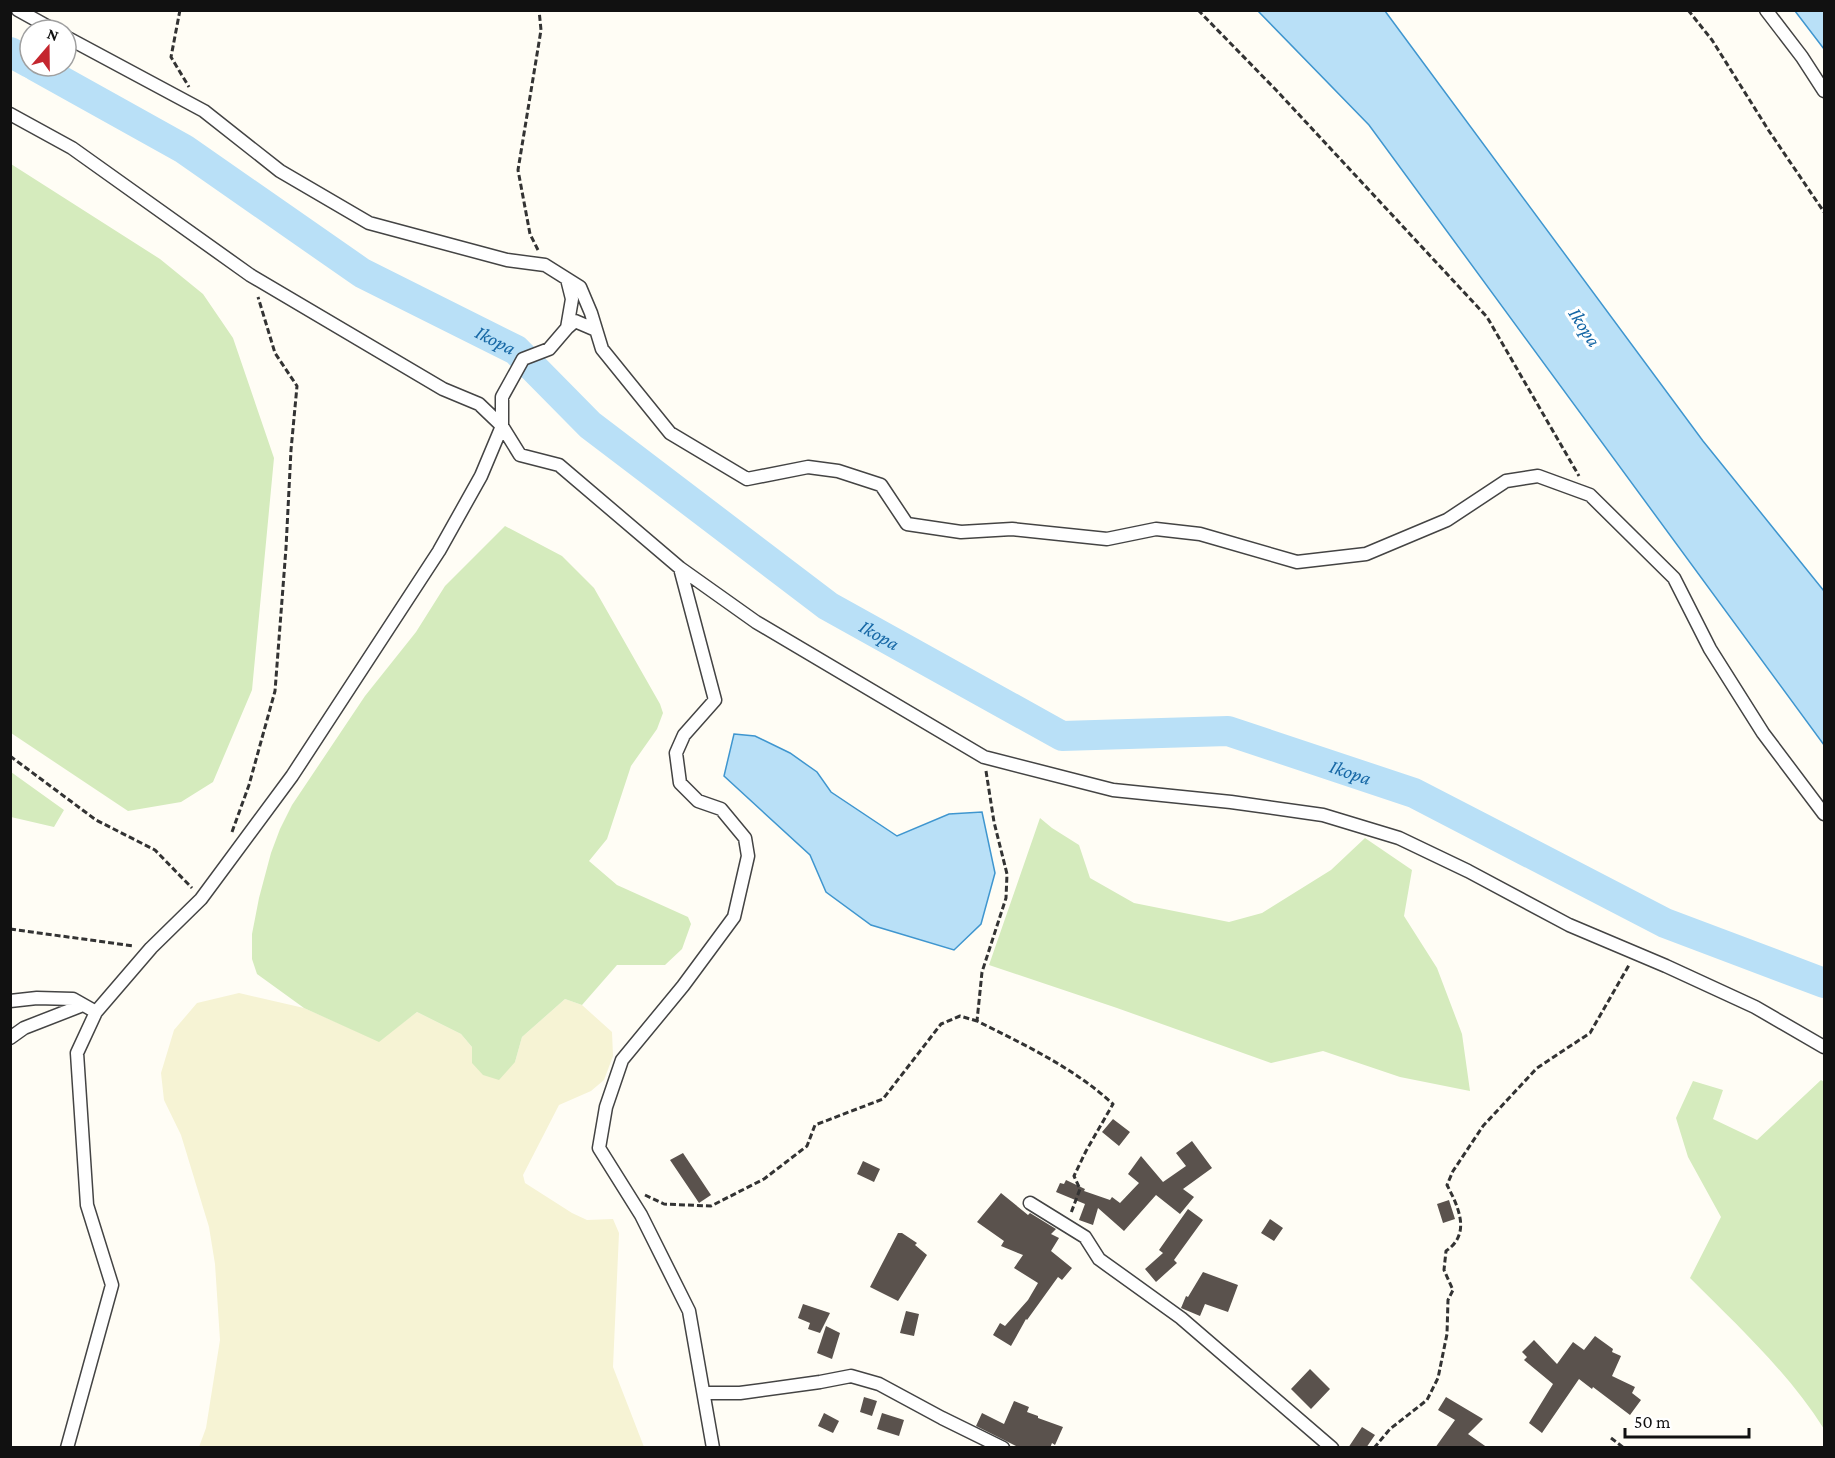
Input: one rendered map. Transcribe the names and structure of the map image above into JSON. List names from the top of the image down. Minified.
{"water":["Ikopa"],"scale_bar":"50 m","north":"top"}
